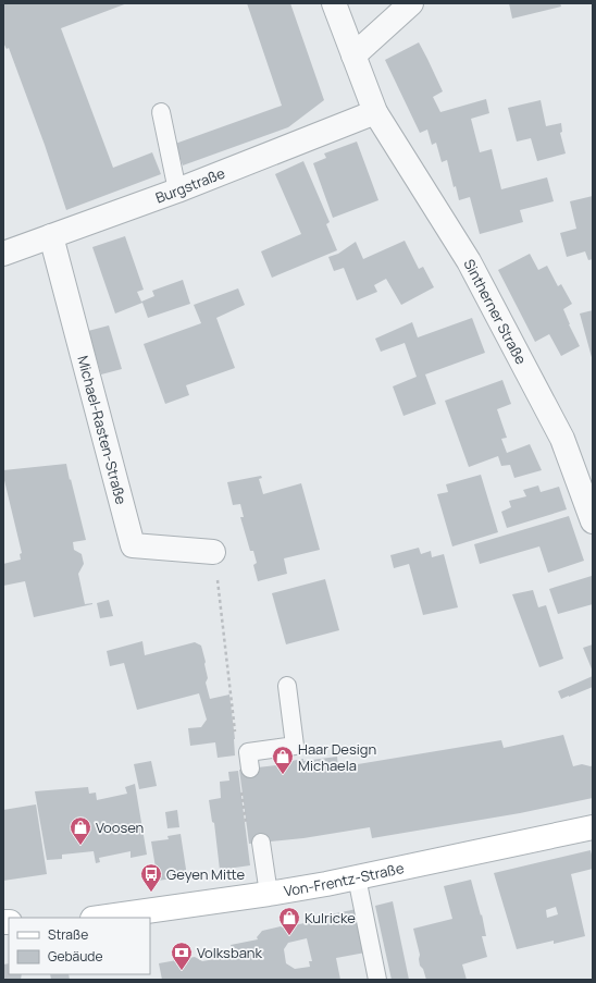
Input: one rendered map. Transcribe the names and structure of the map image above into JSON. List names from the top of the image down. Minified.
{"streets":{"street":["Burgstraße","Sintherner Straße","Michael-Rasten-Straße","Von-Frentz-Straße"]},"crossings":[["Burgstraße","Sintherner Straße"],["Burgstraße","Michael-Rasten-Straße"]],"places":{"shop":["Haar Design Michaela","Voosen","Kulricke"],"bus stop":["Geyen Mitte"],"bank":["Volksbank"]},"legend":["Straße","Gebäude"]}
